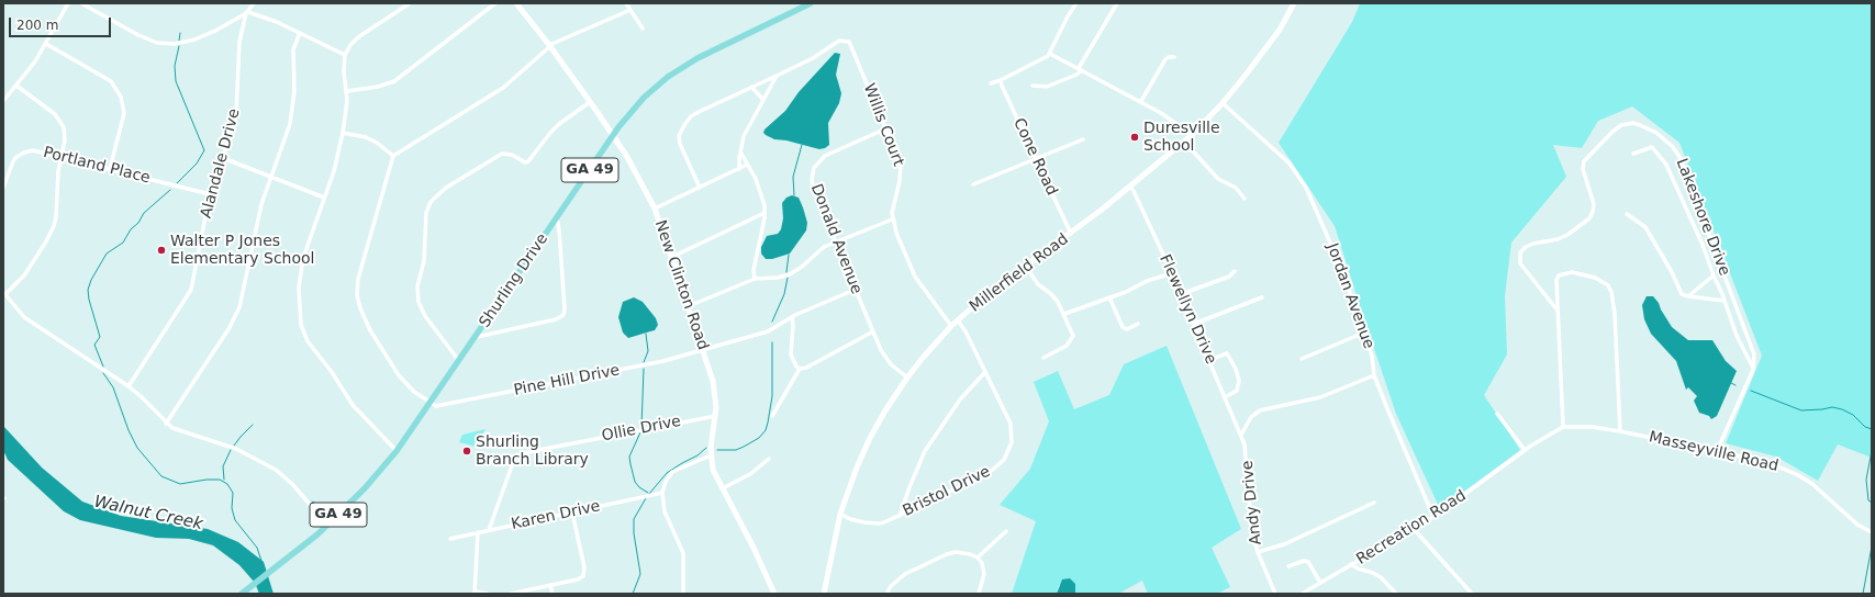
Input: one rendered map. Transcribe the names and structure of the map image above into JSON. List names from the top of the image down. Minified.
{"streets":{"main road":["GA 49","Millerfield Road","Shurling Drive","New Clinton Road"],"street":["Willis Court","Cone Road","Alandale Drive","Portland Place","Lakeshore Drive","Donald Avenue","Jordan Avenue","Flewellyn Drive","Pine Hill Drive","Ollie Drive","Masseyville Road","Bristol Drive","Andy Drive","Karen Drive","Recreation Road"]},"crossings":[["Willis Court","Donald Avenue"],["Willis Court","Millerfield Road"],["Cone Road","Millerfield Road"],["Alandale Drive","Portland Place"],["Lakeshore Drive","Masseyville Road"],["Donald Avenue","Millerfield Road"],["Donald Avenue","Pine Hill Drive"],["Millerfield Road","Jordan Avenue"],["Millerfield Road","Flewellyn Drive"],["Millerfield Road","Bristol Drive"],["Shurling Drive","New Clinton Road"],["Shurling Drive","Pine Hill Drive"],["New Clinton Road","Pine Hill Drive"],["New Clinton Road","Ollie Drive"],["Jordan Avenue","Recreation Road"],["Flewellyn Drive","Andy Drive"],["Ollie Drive","Karen Drive"],["Masseyville Road","Recreation Road"]],"water":["Walnut Creek"],"places":["Duresville School","Walter P Jones Elementary School","Shurling Branch Library"],"scale_bar":"200 m"}
